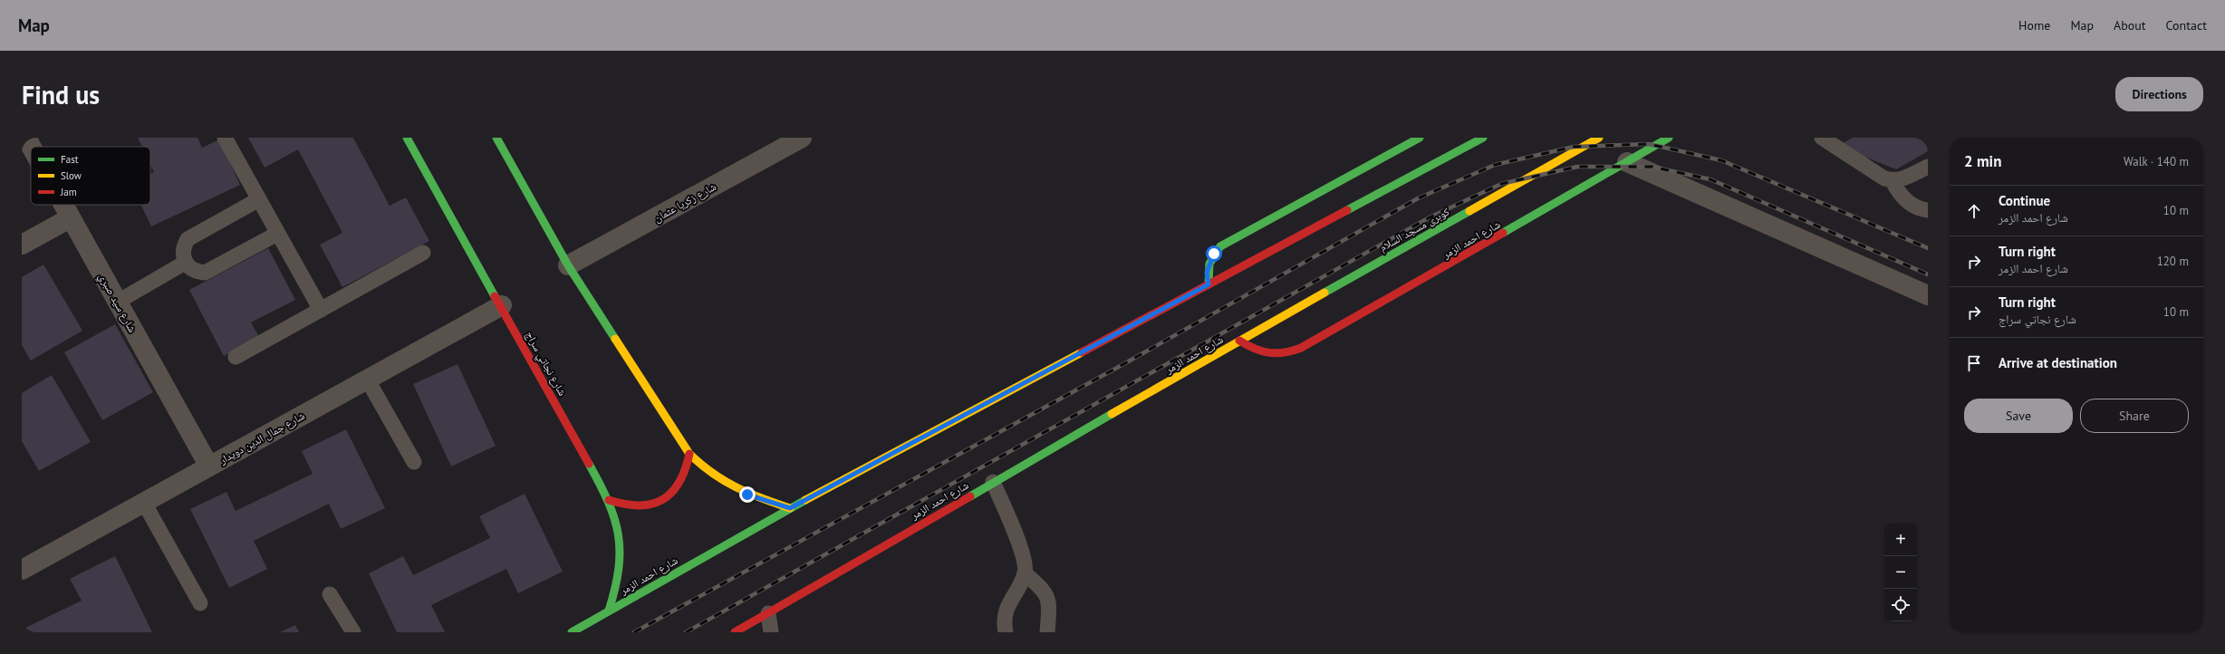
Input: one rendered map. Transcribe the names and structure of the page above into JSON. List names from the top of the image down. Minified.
{"streets":{"main road":["كوبرى مسجد السلام","شارع احمد الزمر","شارع نجاتي سراج"],"street":["شارع زكريا عثمان","شارع سيد صبري","شارع جمال الدين دويدار"]},"crossings":[["كوبرى مسجد السلام","شارع احمد الزمر"],["شارع احمد الزمر","شارع نجاتي سراج"],["شارع سيد صبري","شارع جمال الدين دويدار"],["شارع نجاتي سراج","شارع جمال الدين دويدار"]],"legend":["Fast","Slow","Jam"],"page":{"header":"Map","nav":["Home","Map","About","Contact"],"buttons":["Directions",["Save","Share"]],"title":"Find us","heading":["2 min","Walk · 140 m"],"list":[["Continue","شارع احمد الزمر","10 m"],["Turn right","شارع احمد الزمر","120 m"],["Turn right","شارع نجاتي سراج","10 m"],"Arrive at destination"],"map_buttons":["+","−"]}}
